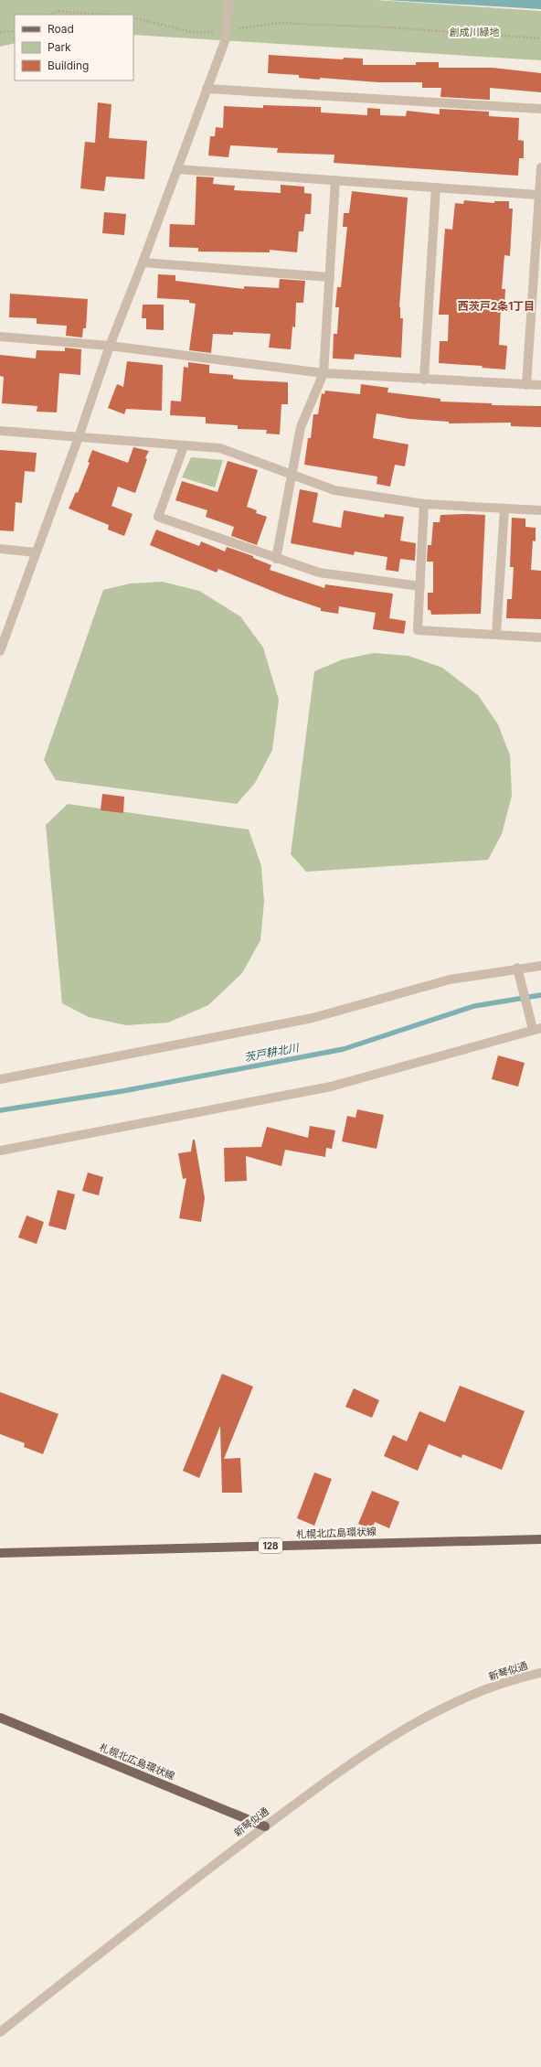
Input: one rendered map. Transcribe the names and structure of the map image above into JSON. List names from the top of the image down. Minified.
{"streets":{"main road":["札幌北広島環状線","128"],"street":["新琴似通"]},"crossings":[["札幌北広島環状線","新琴似通"]],"districts":["西茨戸2条1丁目"],"water":["茨戸耕北川"],"parks":["創成川緑地"],"legend":["Road","Park","Building"]}
